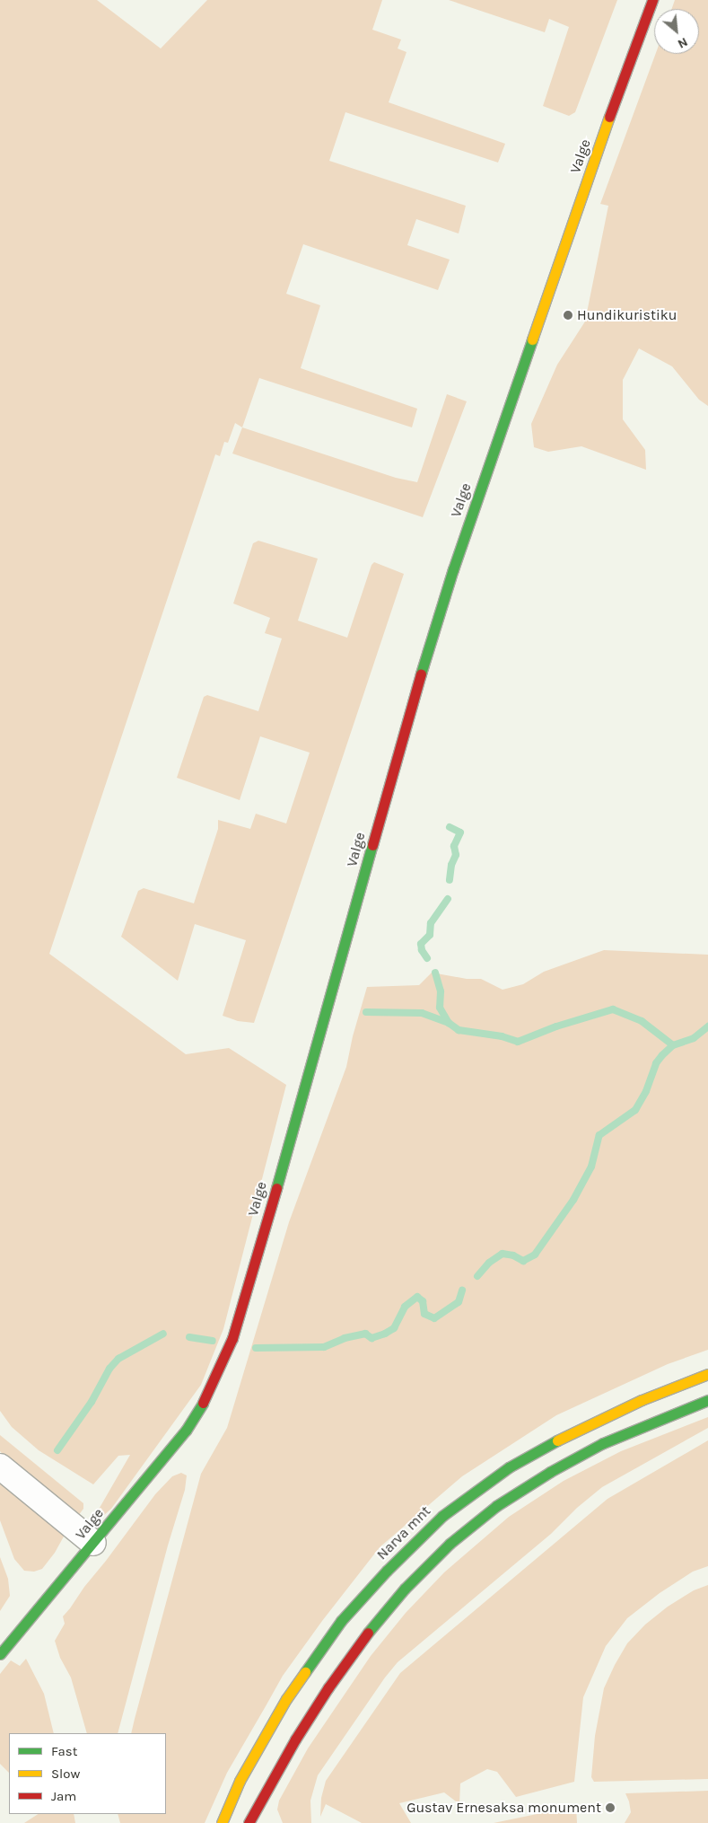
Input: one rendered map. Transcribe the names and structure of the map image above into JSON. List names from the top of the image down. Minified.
{"streets":{"street":["Valge","Narva mnt"]},"places":["Hundikuristiku","Gustav Ernesaksa monument"],"legend":["Fast","Slow","Jam"],"north":"bottom right"}
